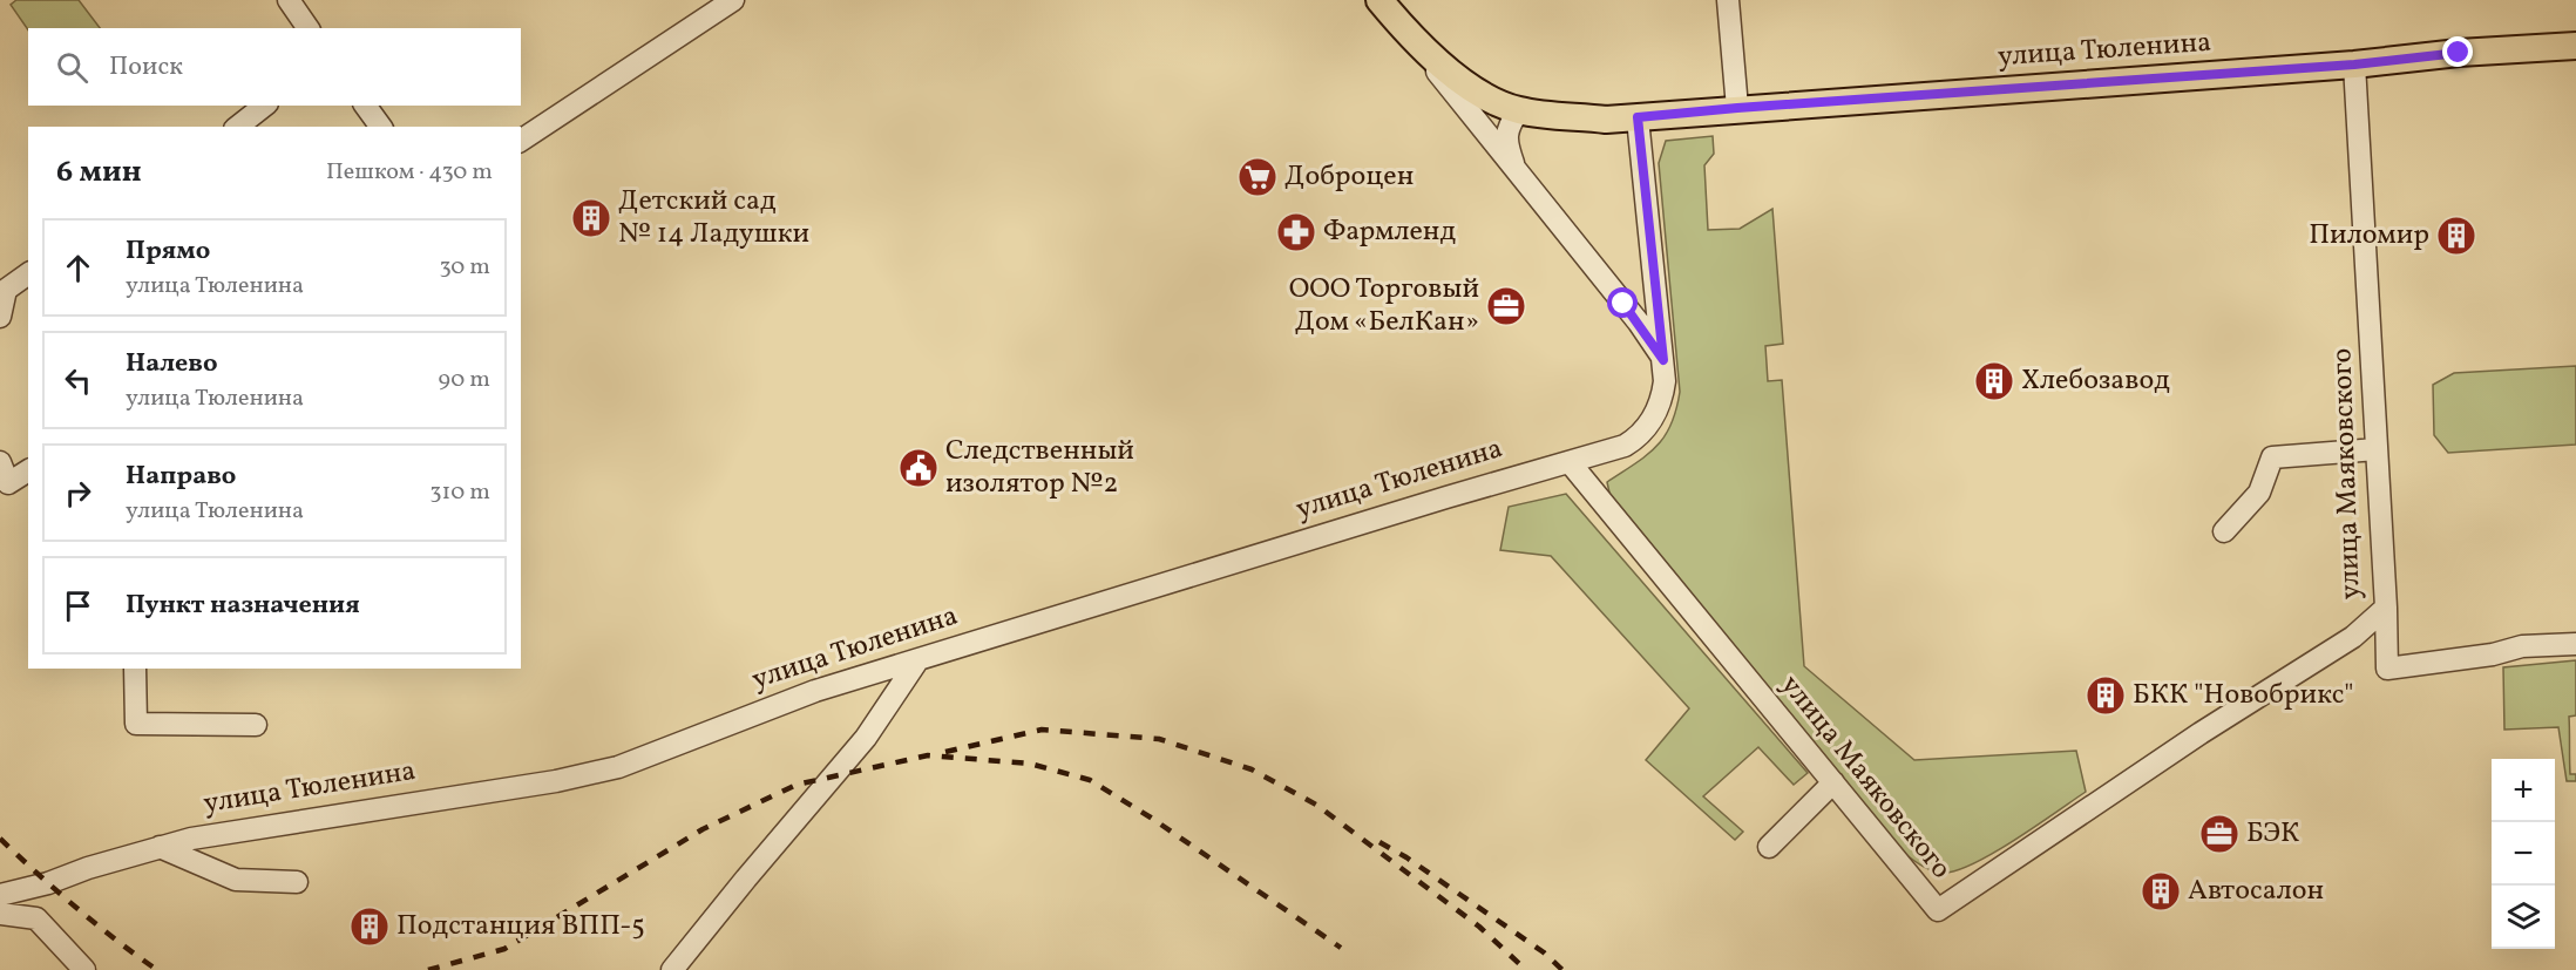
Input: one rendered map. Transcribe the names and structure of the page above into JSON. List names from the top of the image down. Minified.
{"streets":{"main road":["улица Тюленина"],"street":["улица Маяковского"]},"crossings":[["улица Тюленина","улица Маяковского"]],"places":{"supermarket":["Доброцен"],"building":["Детский сад № 14 Ладушки","Пиломир","Хлебозавод","БКК \"Новобрикс\"","Автосалон","Подстанция ВПП-5"],"pharmacy":["Фармленд"],"office":["ООО Торговый Дом «БелКан»","БЭК"],"public building":["Следственный изолятор №2"]},"page":{"search":"Поиск","heading":["6 мин","Пешком · 430 m"],"list":[["Прямо","улица Тюленина","30 m"],["Налево","улица Тюленина","90 m"],["Направо","улица Тюленина","310 m"],"Пункт назначения"],"map_buttons":["+","−"]}}
